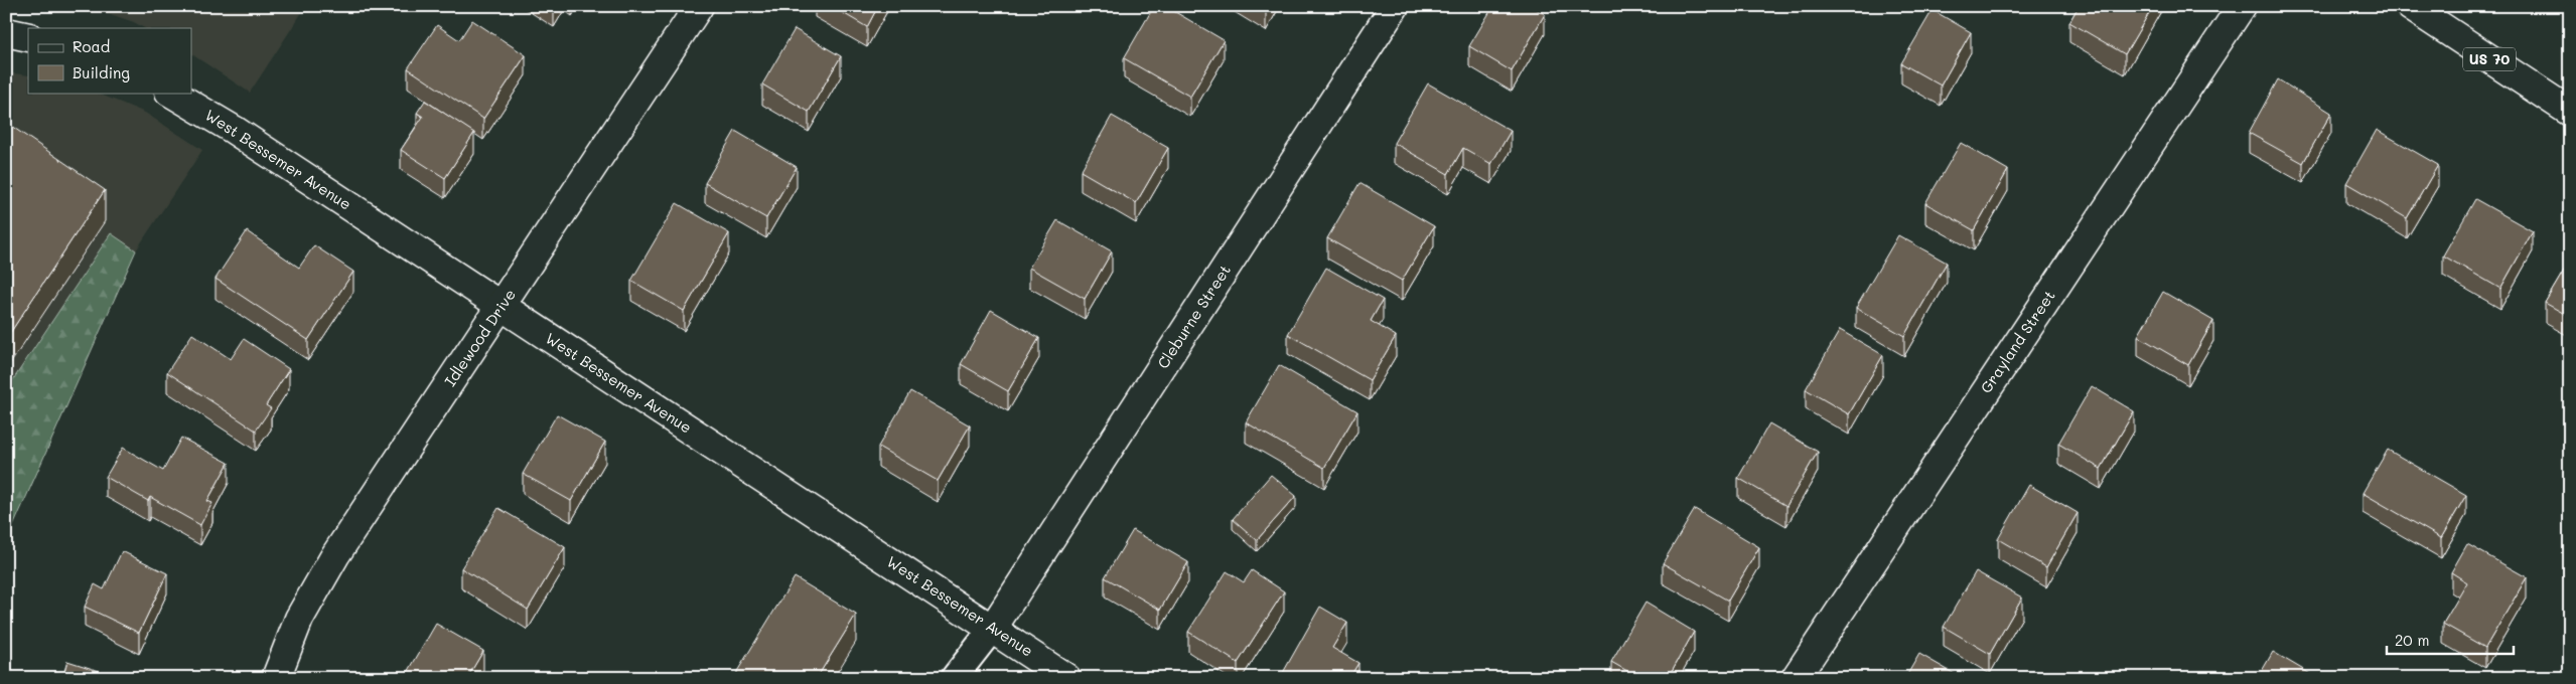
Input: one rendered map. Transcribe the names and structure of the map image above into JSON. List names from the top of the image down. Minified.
{"streets":{"main road":["US 70","West Bessemer Avenue","Cleburne Street","Idlewood Drive","Grayland Street"]},"crossings":[["West Bessemer Avenue","Cleburne Street"],["West Bessemer Avenue","Idlewood Drive"]],"legend":["Road","Building"],"scale_bar":"20 m"}
